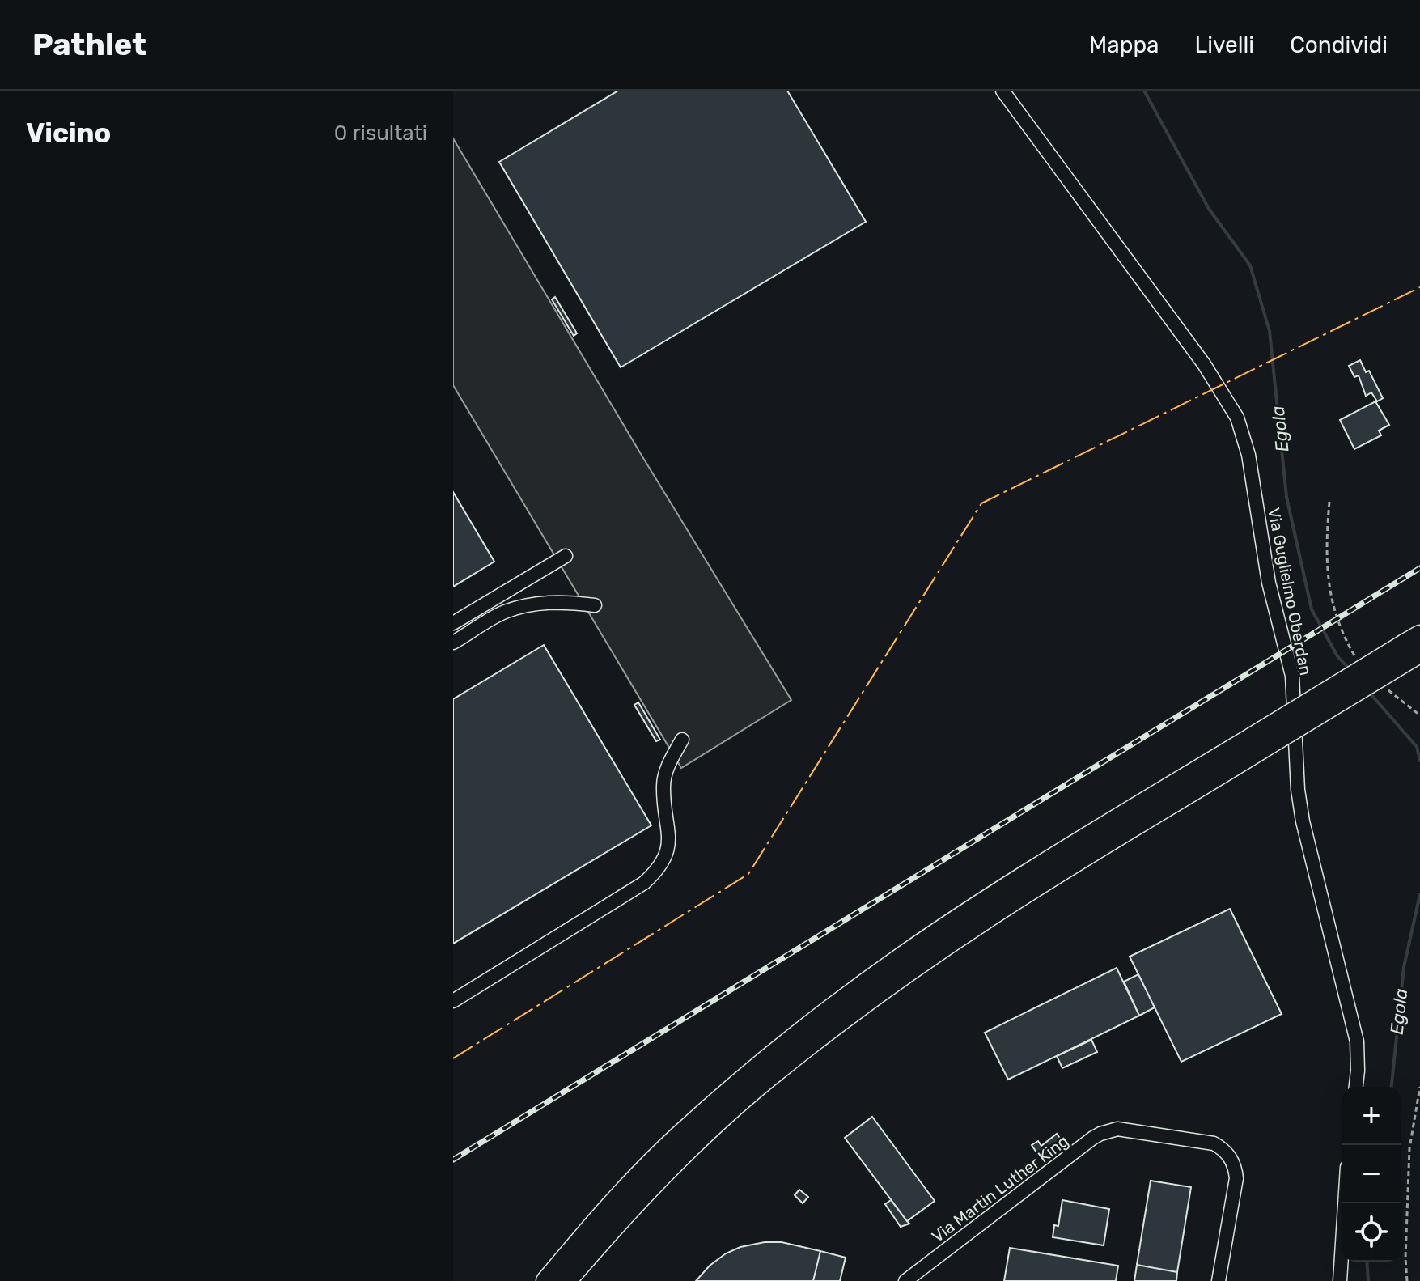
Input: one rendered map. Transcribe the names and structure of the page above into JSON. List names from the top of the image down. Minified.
{"streets":{"street":["Via Guglielmo Oberdan","Via Martin Luther King"]},"water":["Egola"],"page":{"header":"Pathlet","nav":["Mappa","Livelli","Condividi"],"heading":["Vicino","0 risultati"],"map_buttons":["+","−"]}}
